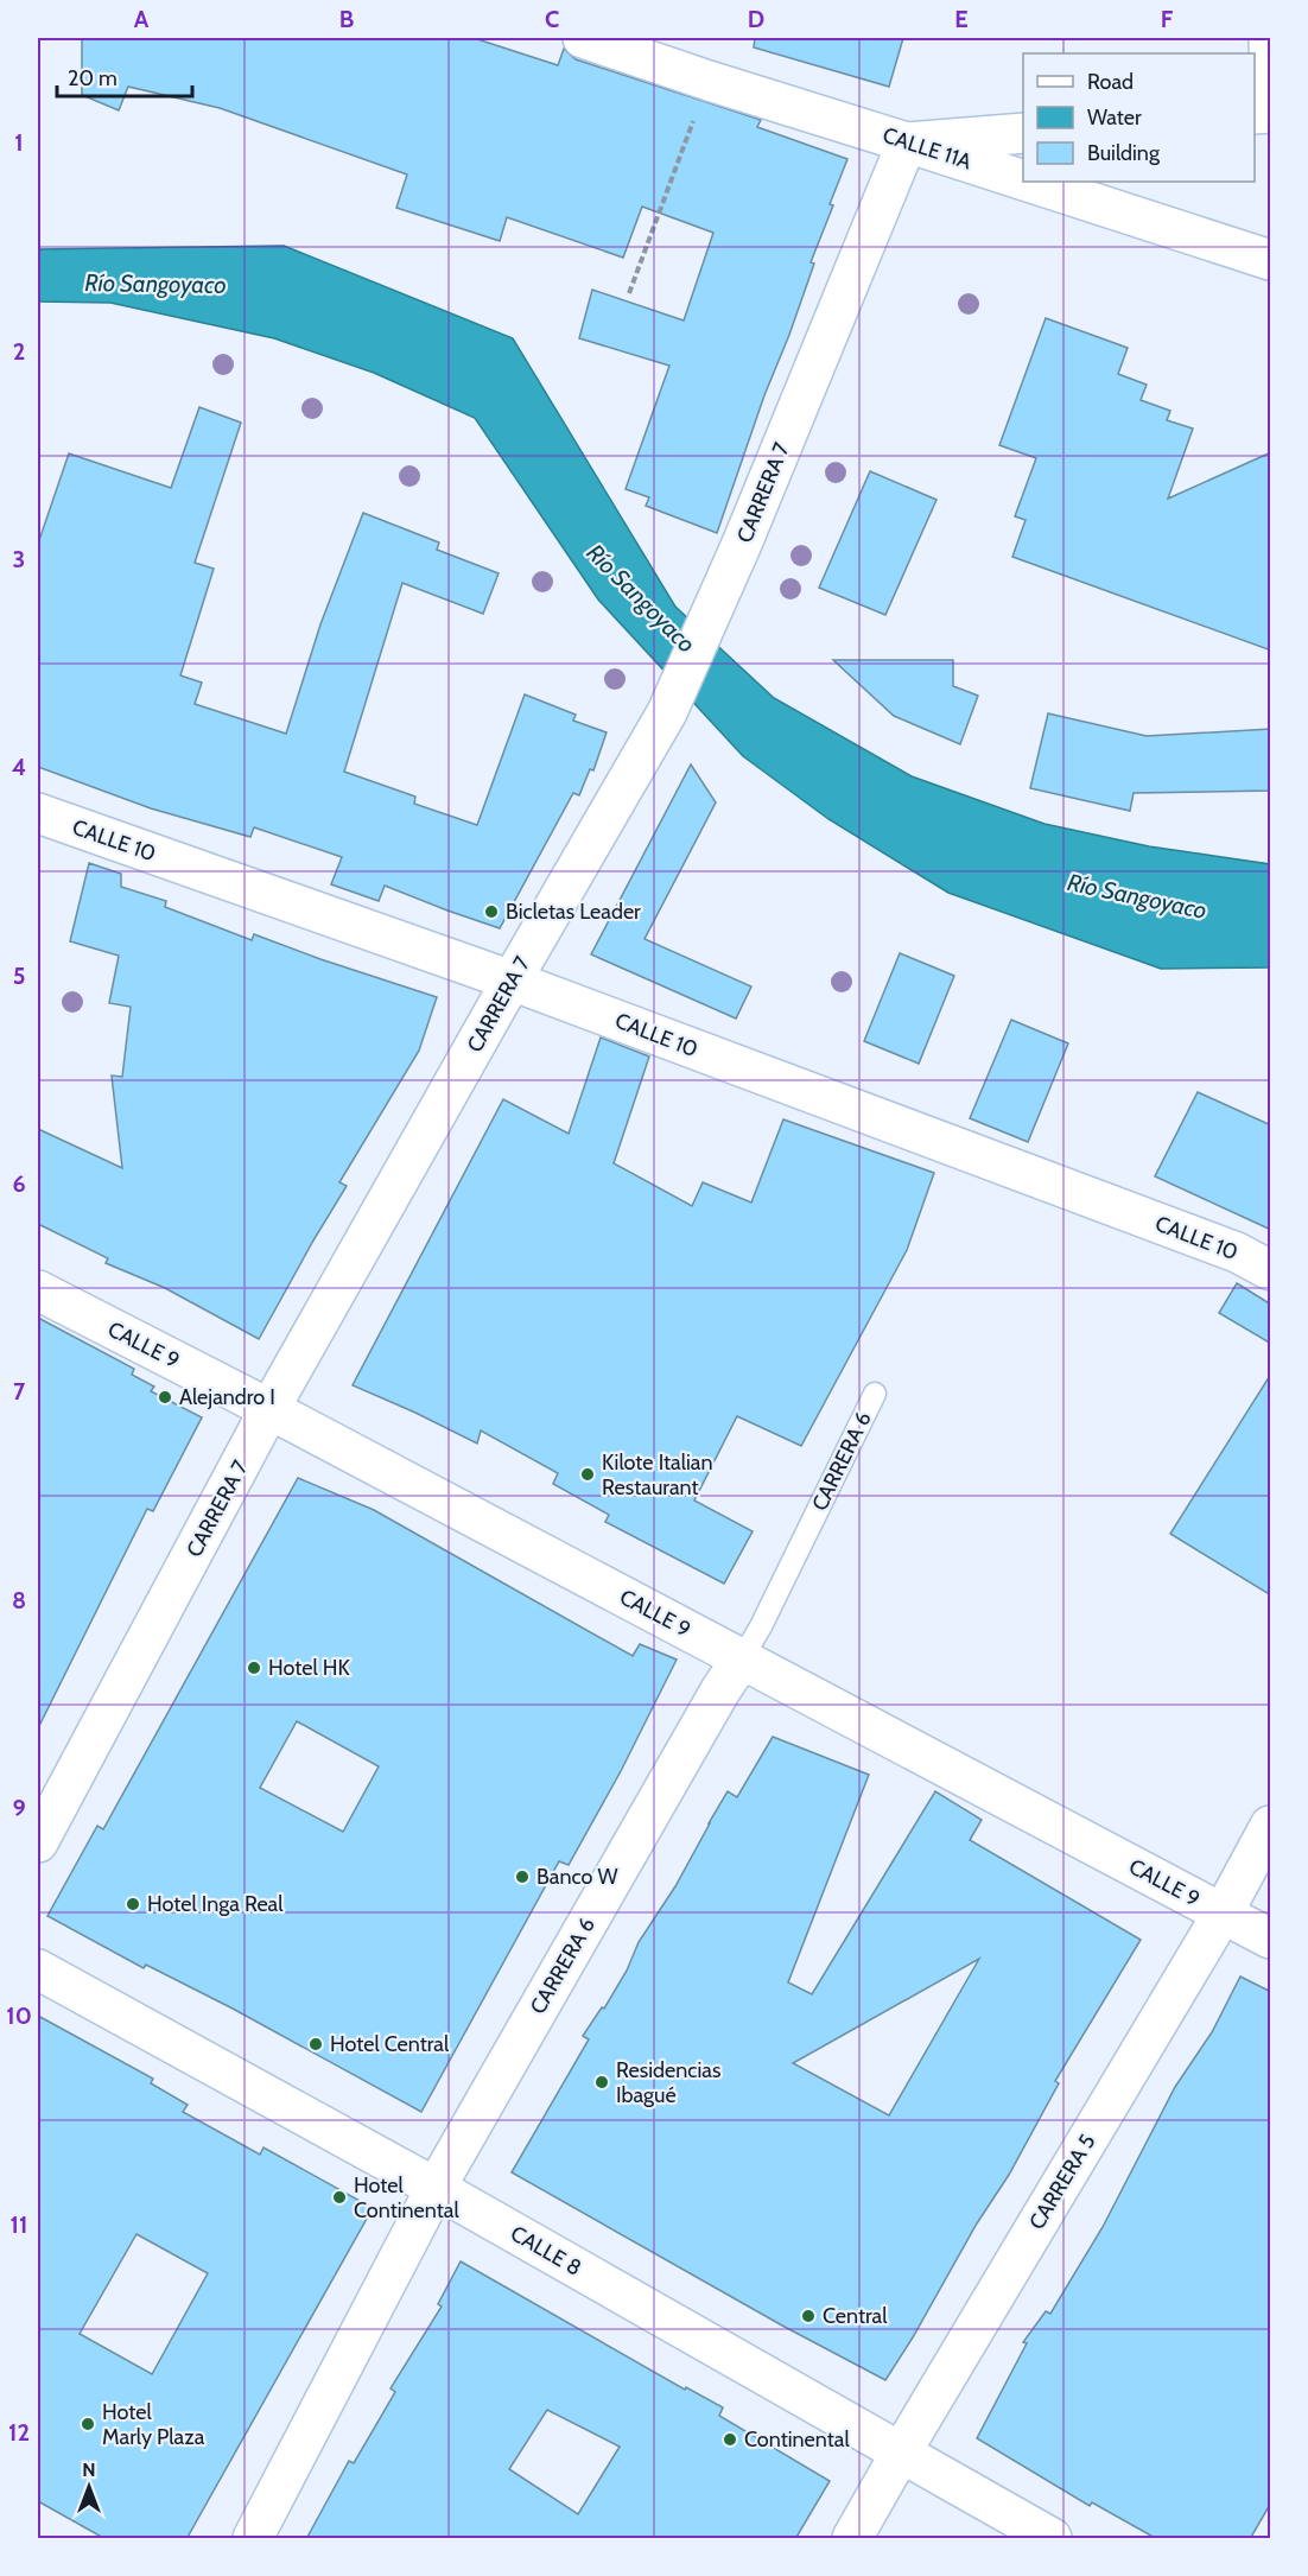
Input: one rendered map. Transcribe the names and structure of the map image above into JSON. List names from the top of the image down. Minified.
{"streets":{"main road":["CALLE 11A","CARRERA 7","CALLE 10","CALLE 9","CARRERA 6","CARRERA 5","CALLE 8"]},"crossings":[["CALLE 11A","CARRERA 7"],["CARRERA 7","CALLE 10"],["CARRERA 7","CALLE 9"],["CALLE 9","CARRERA 6"],["CALLE 9","CARRERA 5"],["CARRERA 6","CALLE 8"],["CARRERA 5","CALLE 8"]],"water":["Río Sangoyaco"],"places":["Bicletas Leader","Alejandro I","Kilote Italian Restaurant","Hotel HK","Banco W","Hotel Inga Real","Hotel Central","Residencias Ibagué","Hotel Continental","Central","Hotel Marly Plaza","Continental"],"legend":["Road","Water","Building"],"scale_bar":"20 m","north":"top","grid":{"columns":["A","B","C","D","E","F"],"rows":["1","2","3","4","5","6","7","8","9","10","11","12"]}}
